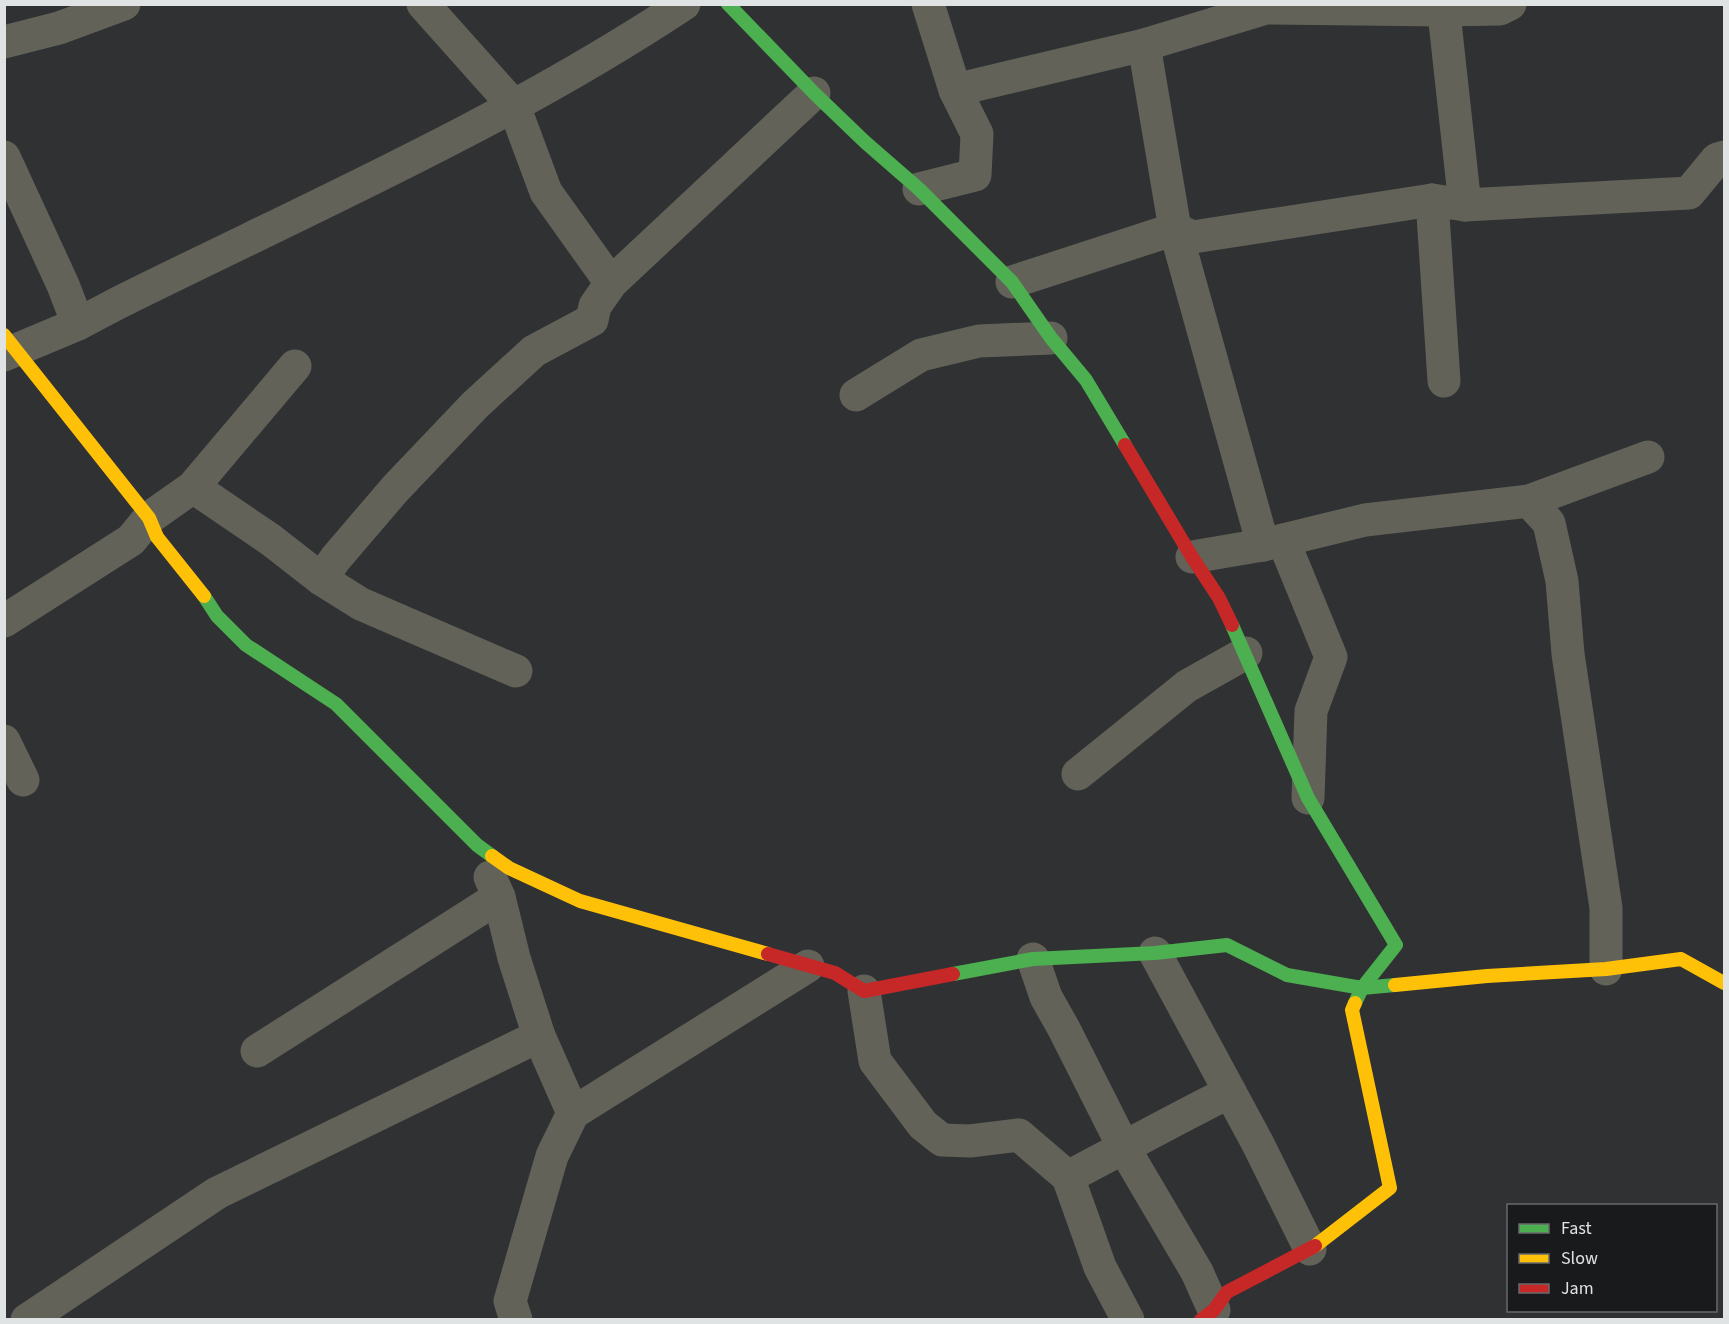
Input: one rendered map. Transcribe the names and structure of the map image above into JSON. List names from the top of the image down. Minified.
{"legend":["Fast","Slow","Jam"]}
